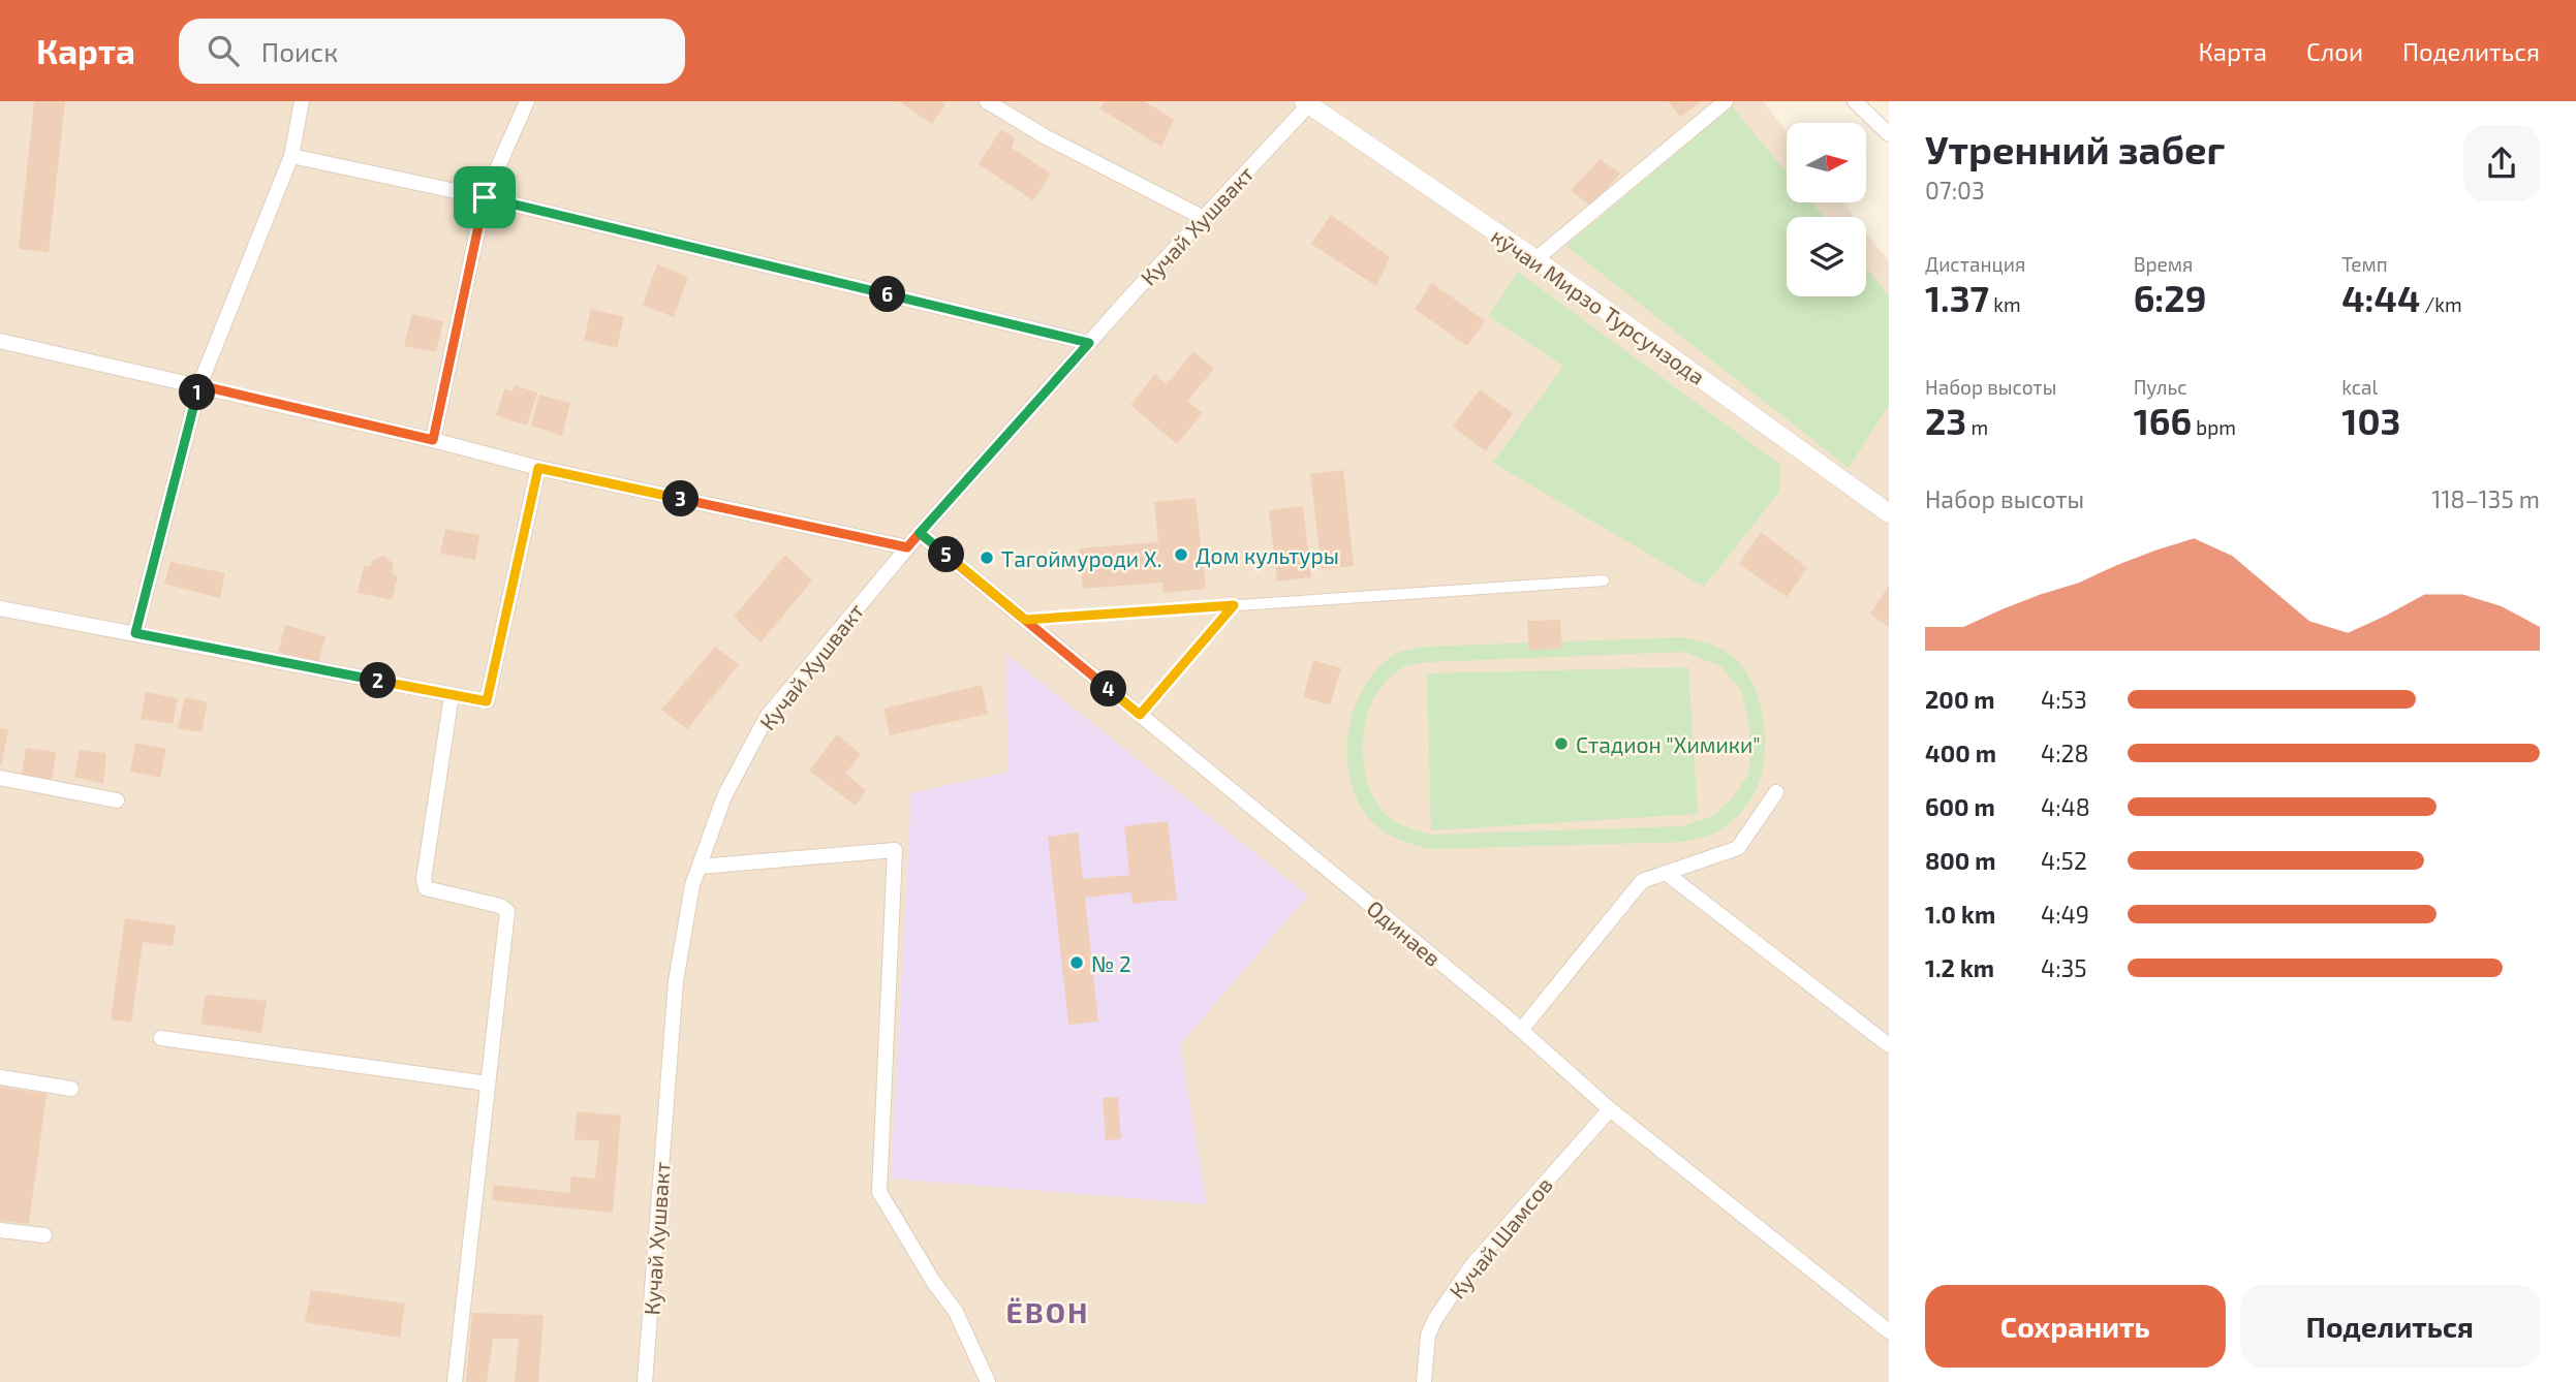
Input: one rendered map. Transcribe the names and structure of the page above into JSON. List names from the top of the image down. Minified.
{"streets":{"street":["Кучай Хушвакт","кӯчаи Мирзо Турсунзода","Одинаев","Кучай Шамсов"]},"crossings":[["Кучай Хушвакт","кӯчаи Мирзо Турсунзода"],["Кучай Хушвакт","Одинаев"],["Одинаев","Кучай Шамсов"]],"districts":["ЁВОН"],"places":["Дом культуры","Тагоймуроди Х.","Стадион \"Химики\"","№ 2"],"north":"right","page":{"header":"Карта","search":"Поиск","nav":["Карта","Слои","Поделиться"],"heading":["Утренний забег","07:03"],"stats":[["Дистанция","1.37 km"],["Время","6:29"],["Темп","4:44 /km"],["Набор высоты","23 m"],["Пульс","166 bpm"],["kcal","103"]],"pins":["6","1","3","5","2","4"],"chart":["Набор высоты","118–135 m"],"list":[{"name":"200 m","note":"4:53"},{"name":"400 m","note":"4:28"},{"name":"600 m","note":"4:48"},{"name":"800 m","note":"4:52"},{"name":"1.0 km","note":"4:49"},{"name":"1.2 km","note":"4:35"}],"buttons":["Сохранить","Поделиться"]}}
